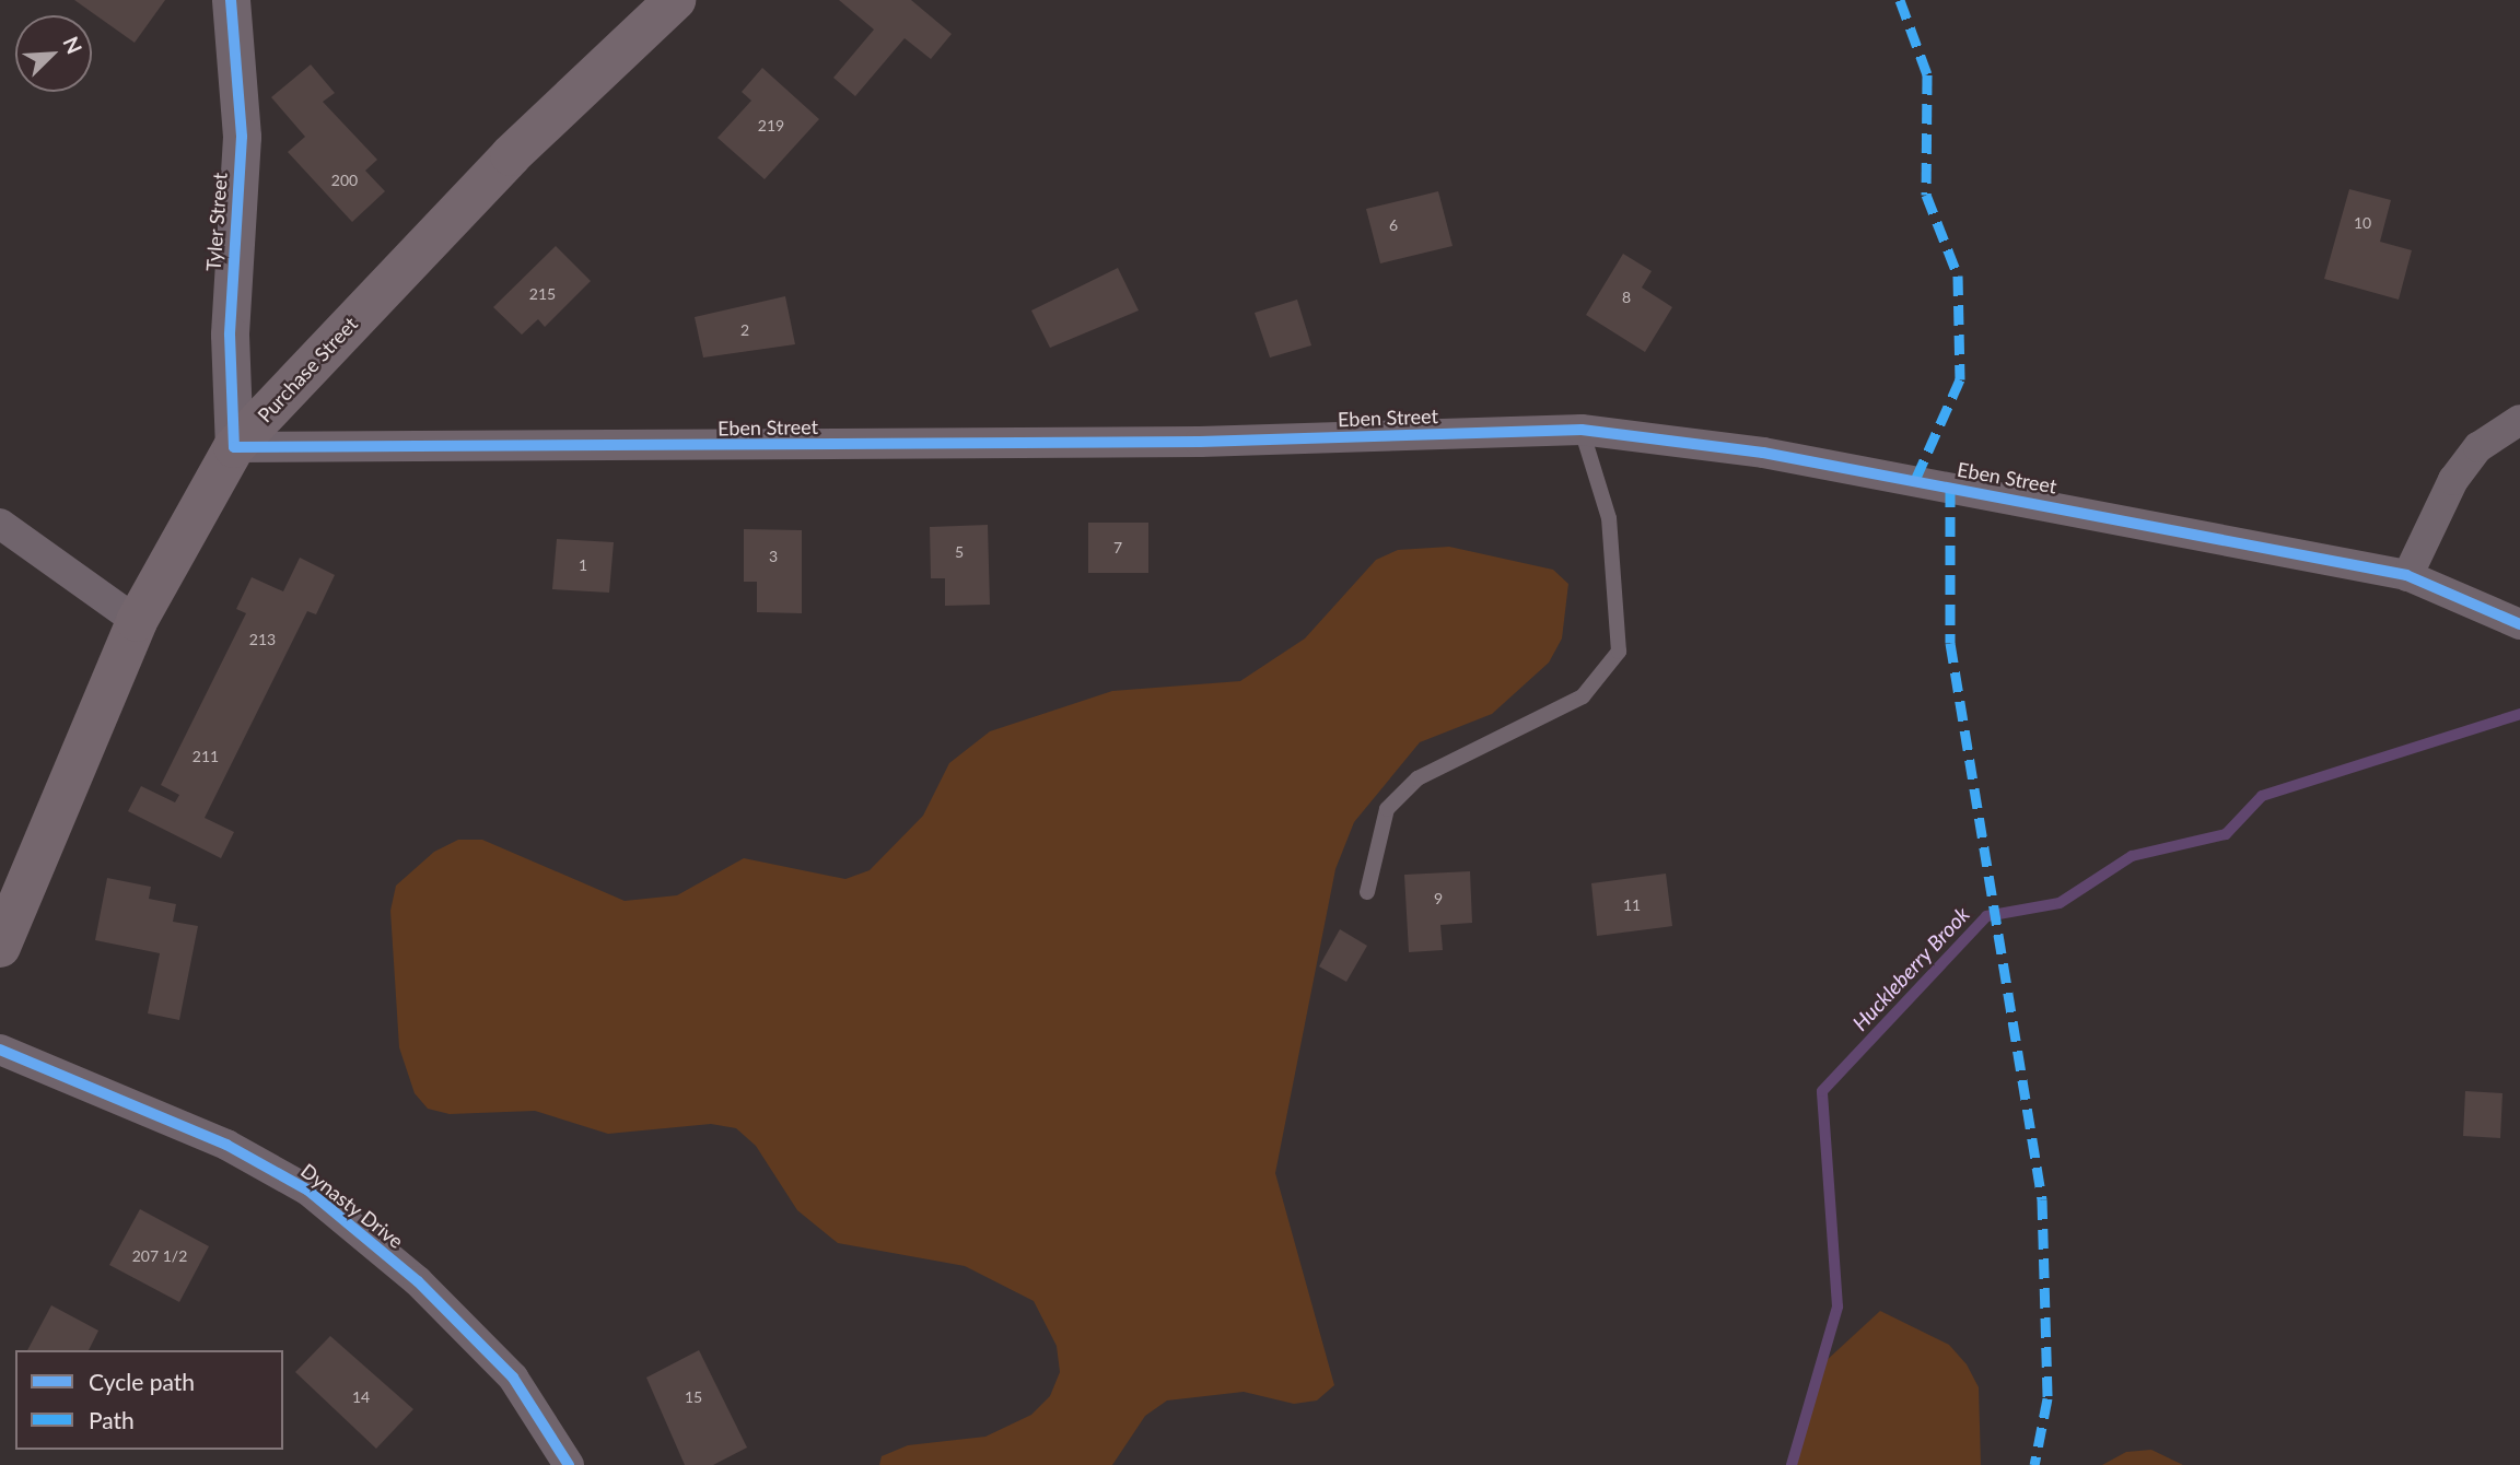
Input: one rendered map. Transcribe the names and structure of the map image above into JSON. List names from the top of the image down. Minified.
{"streets":{"main road":["Purchase Street"],"street":["Tyler Street","Eben Street","Dynasty Drive"]},"crossings":[["Tyler Street","Purchase Street"],["Tyler Street","Eben Street"],["Purchase Street","Eben Street"]],"water":["Huckleberry Brook"],"house_numbers":["219","200","10","6","215","8","2","7","5","3","1","213","211","9","11","207 1/2","14","15"],"legend":["Cycle path","Path"],"north":"top right"}
